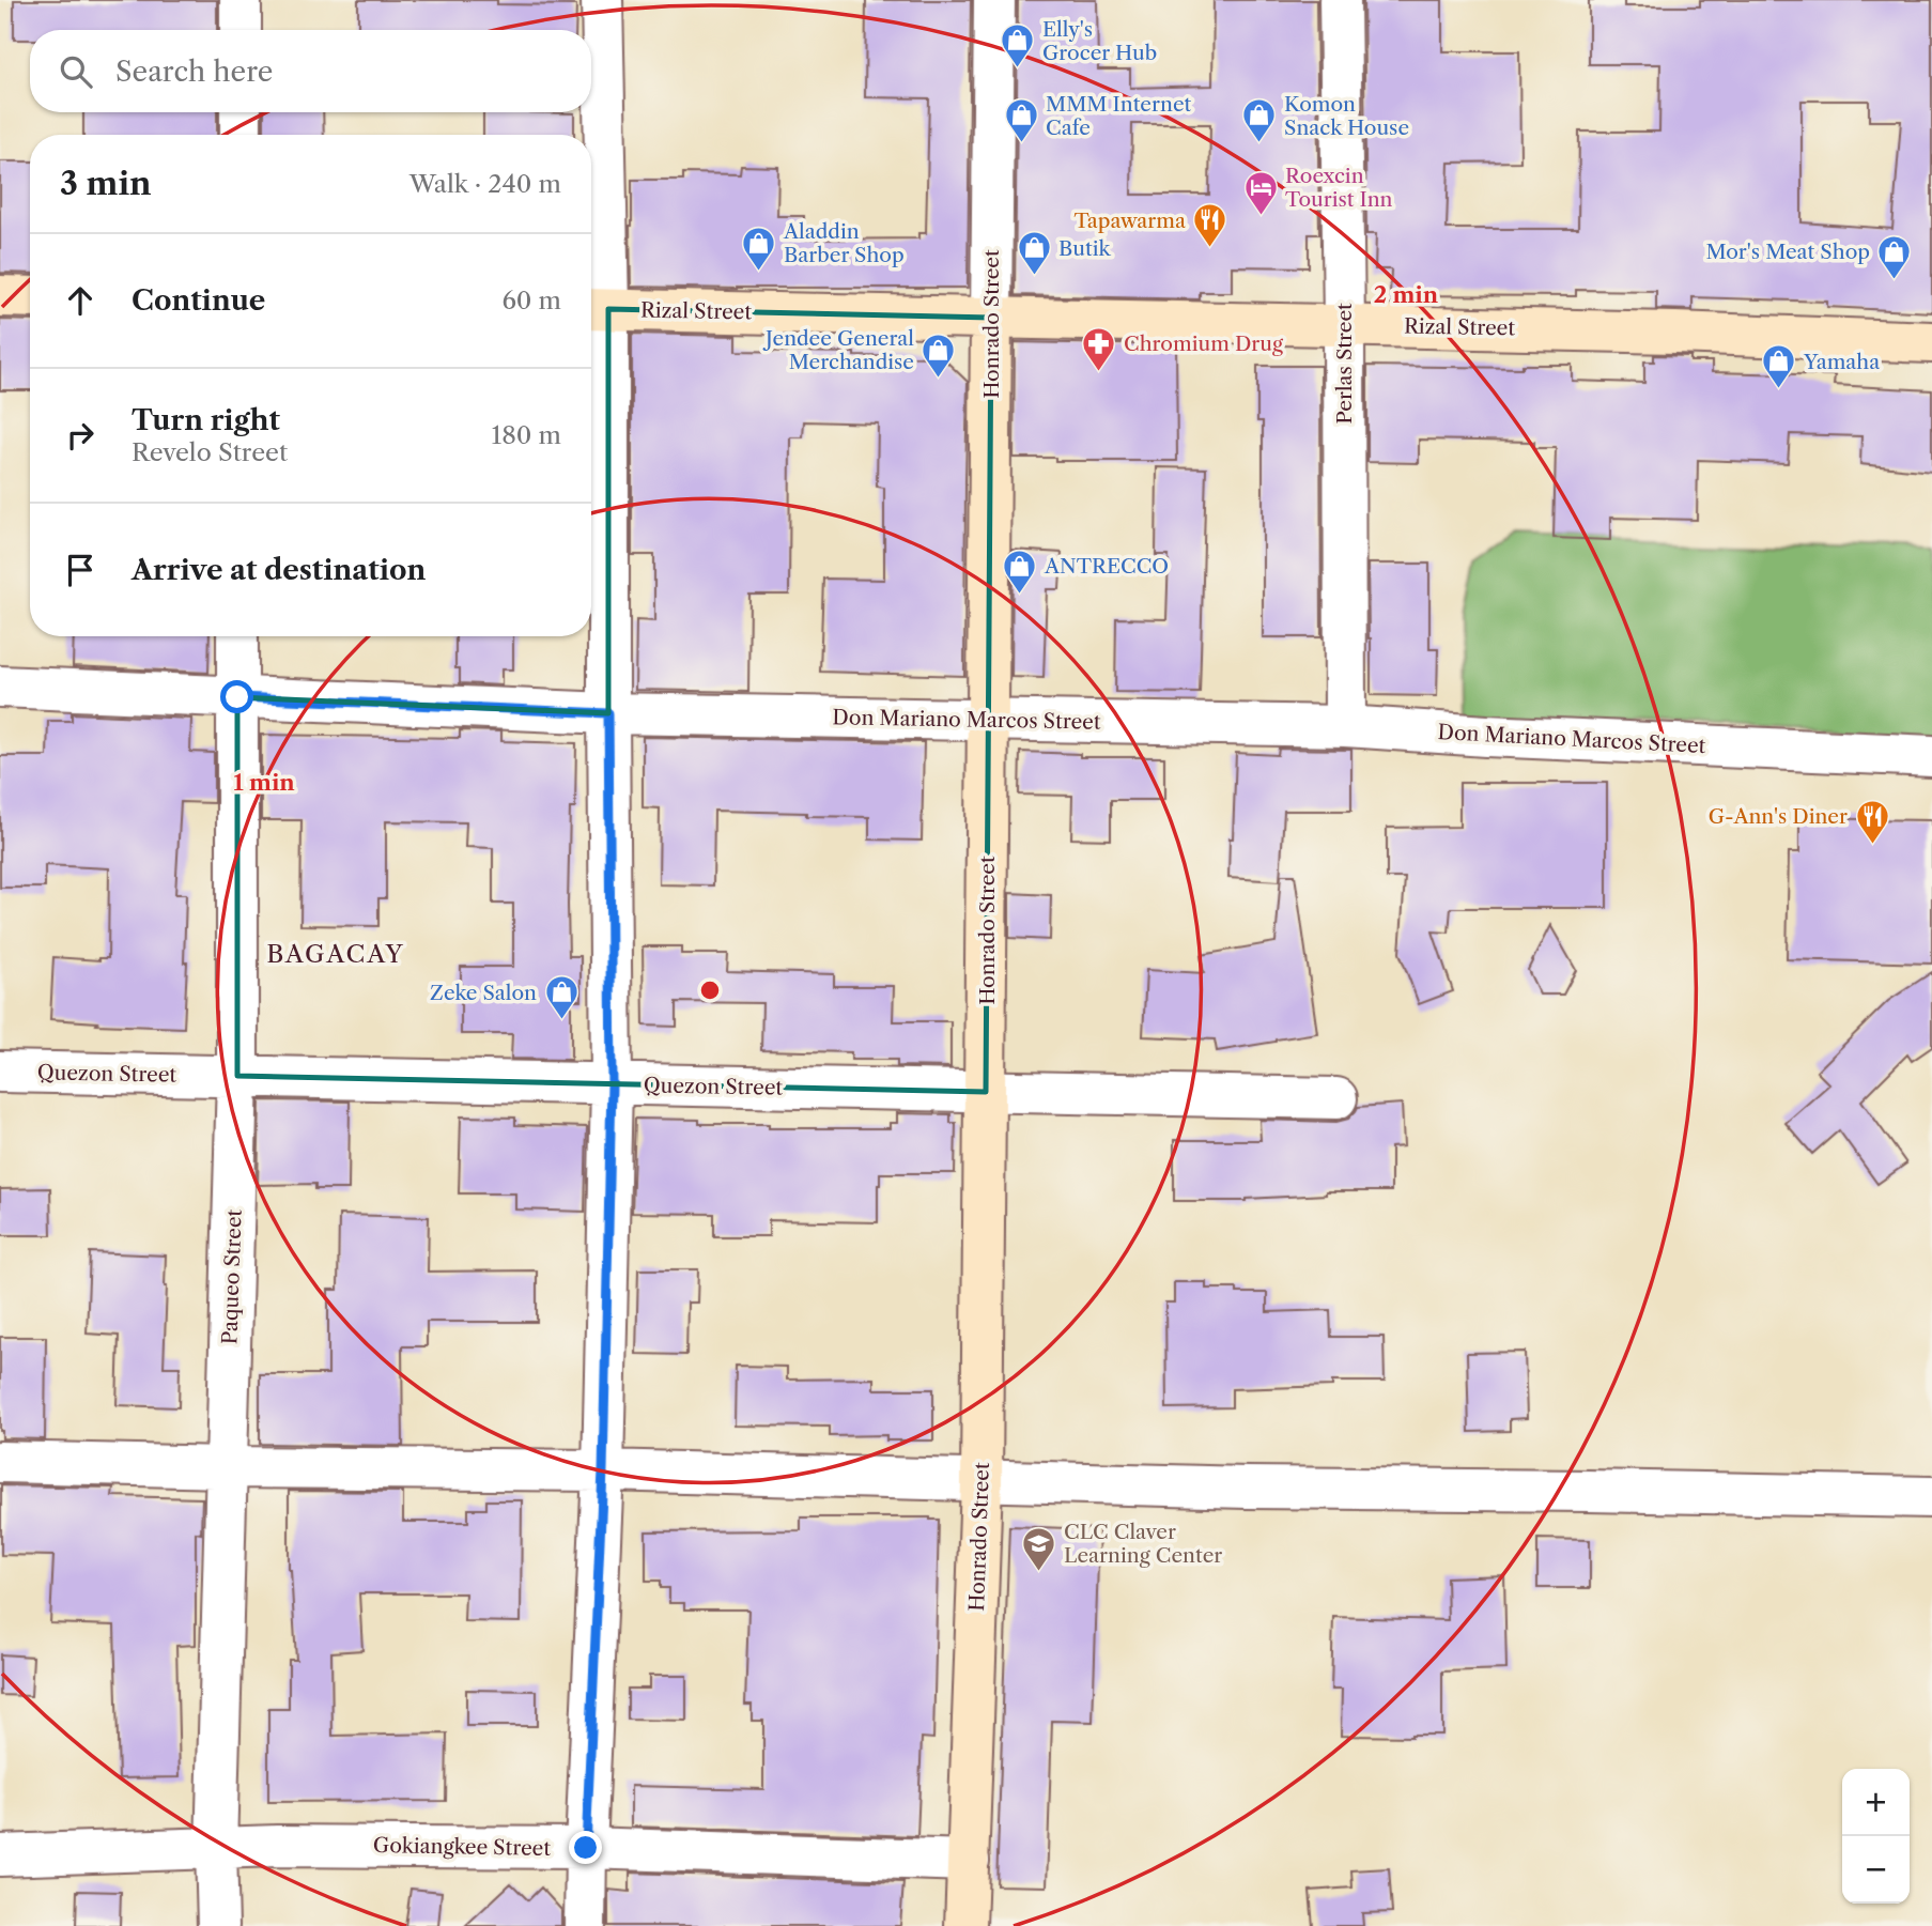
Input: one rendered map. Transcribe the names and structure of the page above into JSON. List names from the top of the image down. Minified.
{"streets":{"street":["Rizal Street","Honrado Street","Perlas Street","Don Mariano Marcos Street","Quezon Street","Paqueo Street","Gokiangkee Street"]},"crossings":[["Rizal Street","Honrado Street"],["Rizal Street","Perlas Street"],["Honrado Street","Don Mariano Marcos Street"],["Honrado Street","Quezon Street"],["Honrado Street","Gokiangkee Street"],["Perlas Street","Don Mariano Marcos Street"],["Don Mariano Marcos Street","Paqueo Street"],["Quezon Street","Paqueo Street"],["Paqueo Street","Gokiangkee Street"]],"districts":["BAGACAY"],"places":{"shop":["Elly's Grocer Hub","MMM Internet Cafe","Komon Snack House","Aladdin Barber Shop","Butik","Mor's Meat Shop","Jendee General Merchandise","Yamaha","ANTRECCO","Zeke Salon"],"hotel":["Roexcin Tourist Inn"],"restaurant":["Tapawarma","G-Ann's Diner"],"pharmacy":["Chromium Drug"],"school or university":["CLC Claver Learning Center"]},"page":{"search":"Search here","heading":["3 min","Walk · 240 m"],"list":[["Continue","60 m"],["Turn right","Revelo Street","180 m"],"Arrive at destination"],"map_buttons":["+","−"]},"rings":["2 min","1 min"]}
